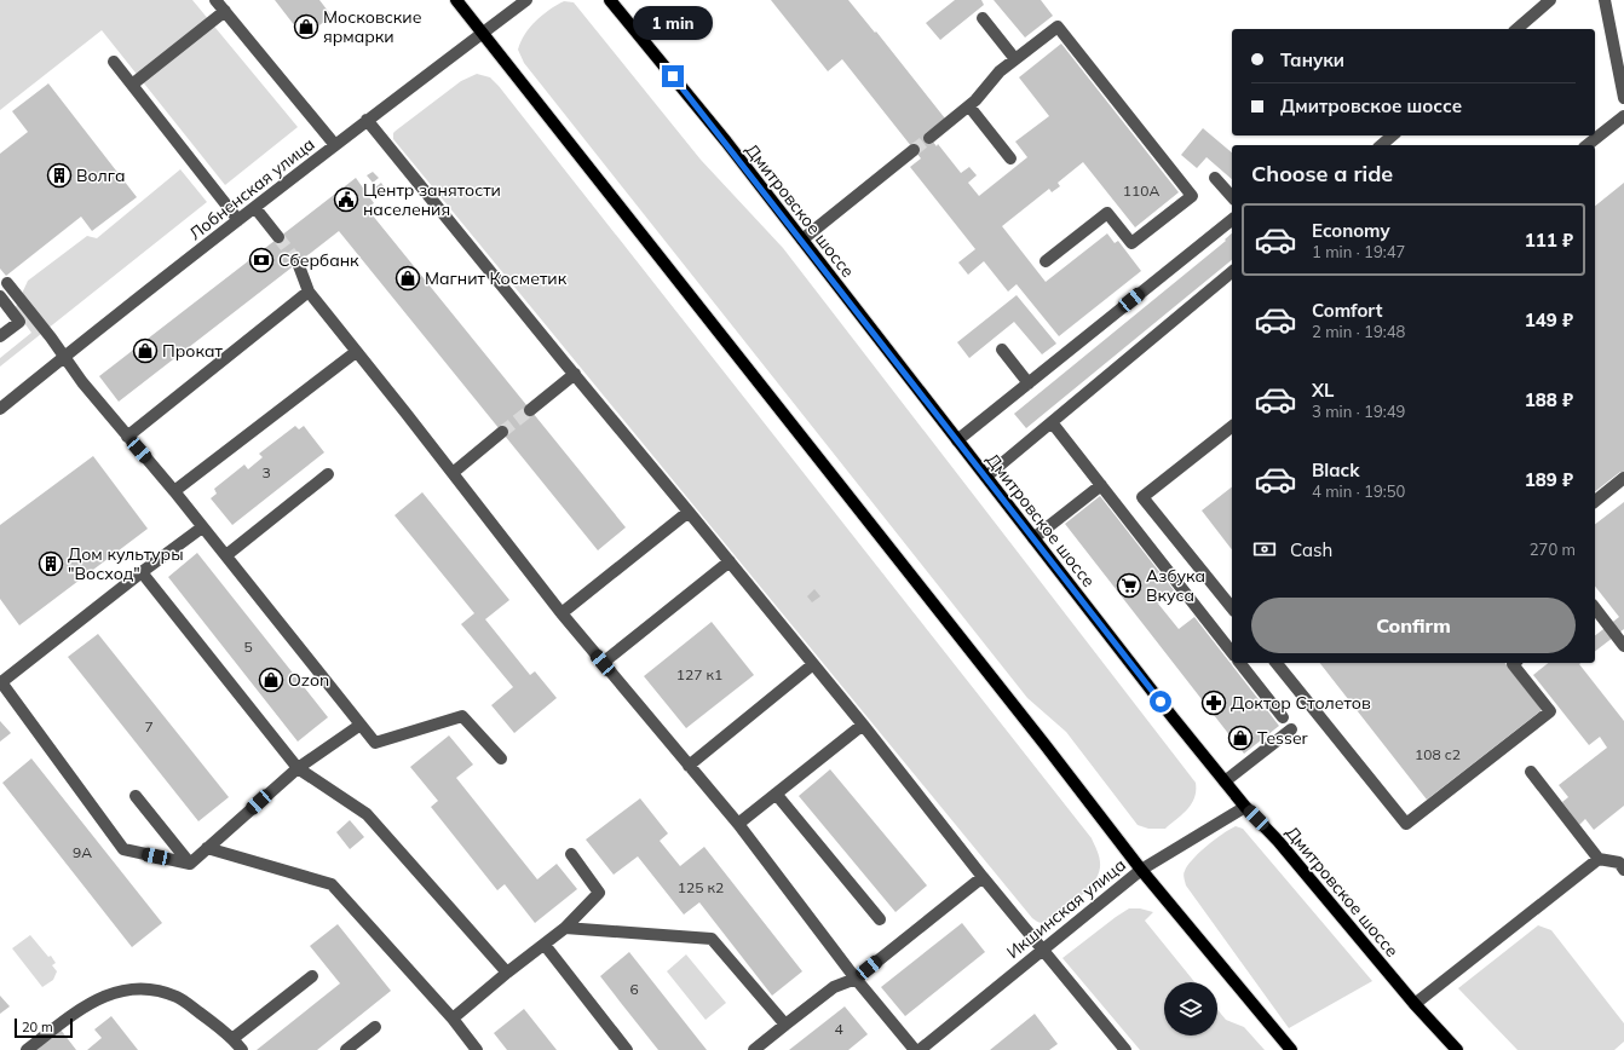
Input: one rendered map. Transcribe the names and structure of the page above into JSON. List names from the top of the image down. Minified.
{"streets":{"main road":["Дмитровское шоссе"],"street":["Лобненская улица","Икшинская улица"]},"crossings":[["Дмитровское шоссе","Икшинская улица"]],"places":{"shop":["Московские ярмарки","Магнит Косметик","Прокат","Ozon","Tesser"],"building":["Волга","Дом культуры \"Восход\""],"public building":["Центр занятости населения"],"bank":["Сбербанк"],"supermarket":["Азбука Вкуса"],"pharmacy":["Доктор Столетов"]},"house_numbers":["110А","3","5","127 к1","7","108 с2","9А","125 к2","6","4"],"scale_bar":"20 m","page":{"bubble":"1 min","banner":["Тануки","Дмитровское шоссе"],"heading":"Choose a ride","list":[{"name":"Economy","note":"1 min · 19:47","value":"111 ₽"},{"name":"Comfort","note":"2 min · 19:48","value":"149 ₽"},{"name":"XL","note":"3 min · 19:49","value":"188 ₽"},{"name":"Black","note":"4 min · 19:50","value":"189 ₽"}],"pay":["Cash","270 m"],"buttons":"Confirm","scale":"20 m"}}
